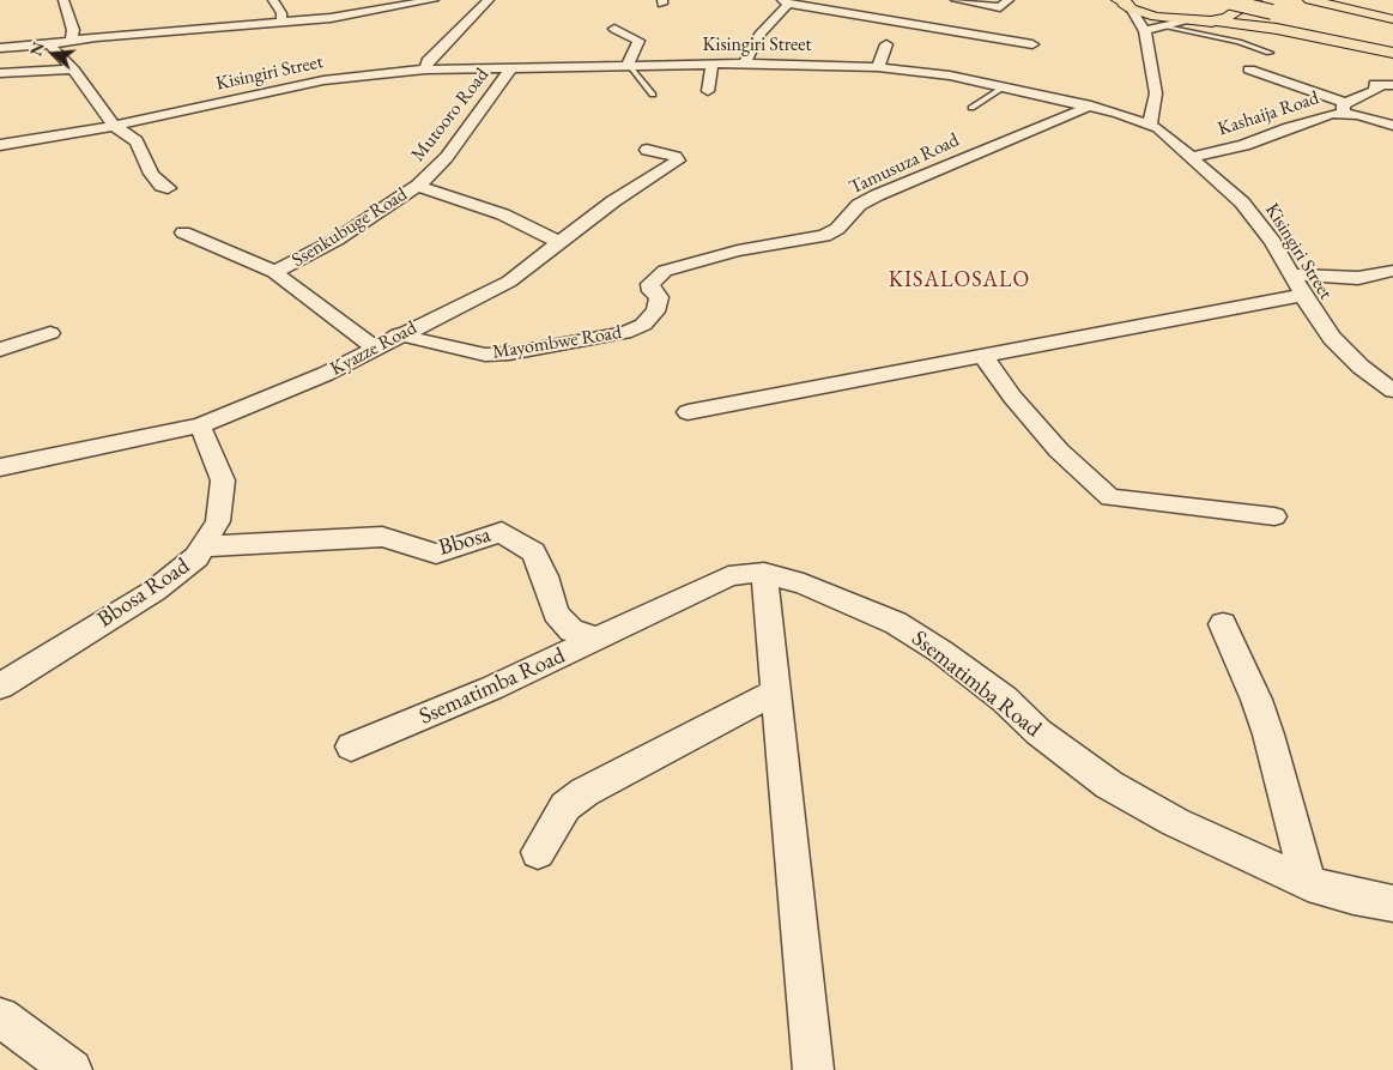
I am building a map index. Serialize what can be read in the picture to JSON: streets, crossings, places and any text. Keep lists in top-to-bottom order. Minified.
{"streets":{"street":["Kisingiri Street","Kashaija Road","Mutooro Road","Tamusuza Road","Ssenkubuge Road","Mayombwe Road","Kyazze Road","Bbosa","Bbosa Road","Ssematimba Road"]},"crossings":[["Kisingiri Street","Kashaija Road"],["Kisingiri Street","Mutooro Road"],["Kisingiri Street","Tamusuza Road"],["Mutooro Road","Ssenkubuge Road"],["Tamusuza Road","Mayombwe Road"],["Ssenkubuge Road","Kyazze Road"],["Mayombwe Road","Kyazze Road"],["Kyazze Road","Bbosa Road"],["Bbosa","Bbosa Road"],["Bbosa","Ssematimba Road"]],"districts":["KISALOSALO"],"north":"left"}
